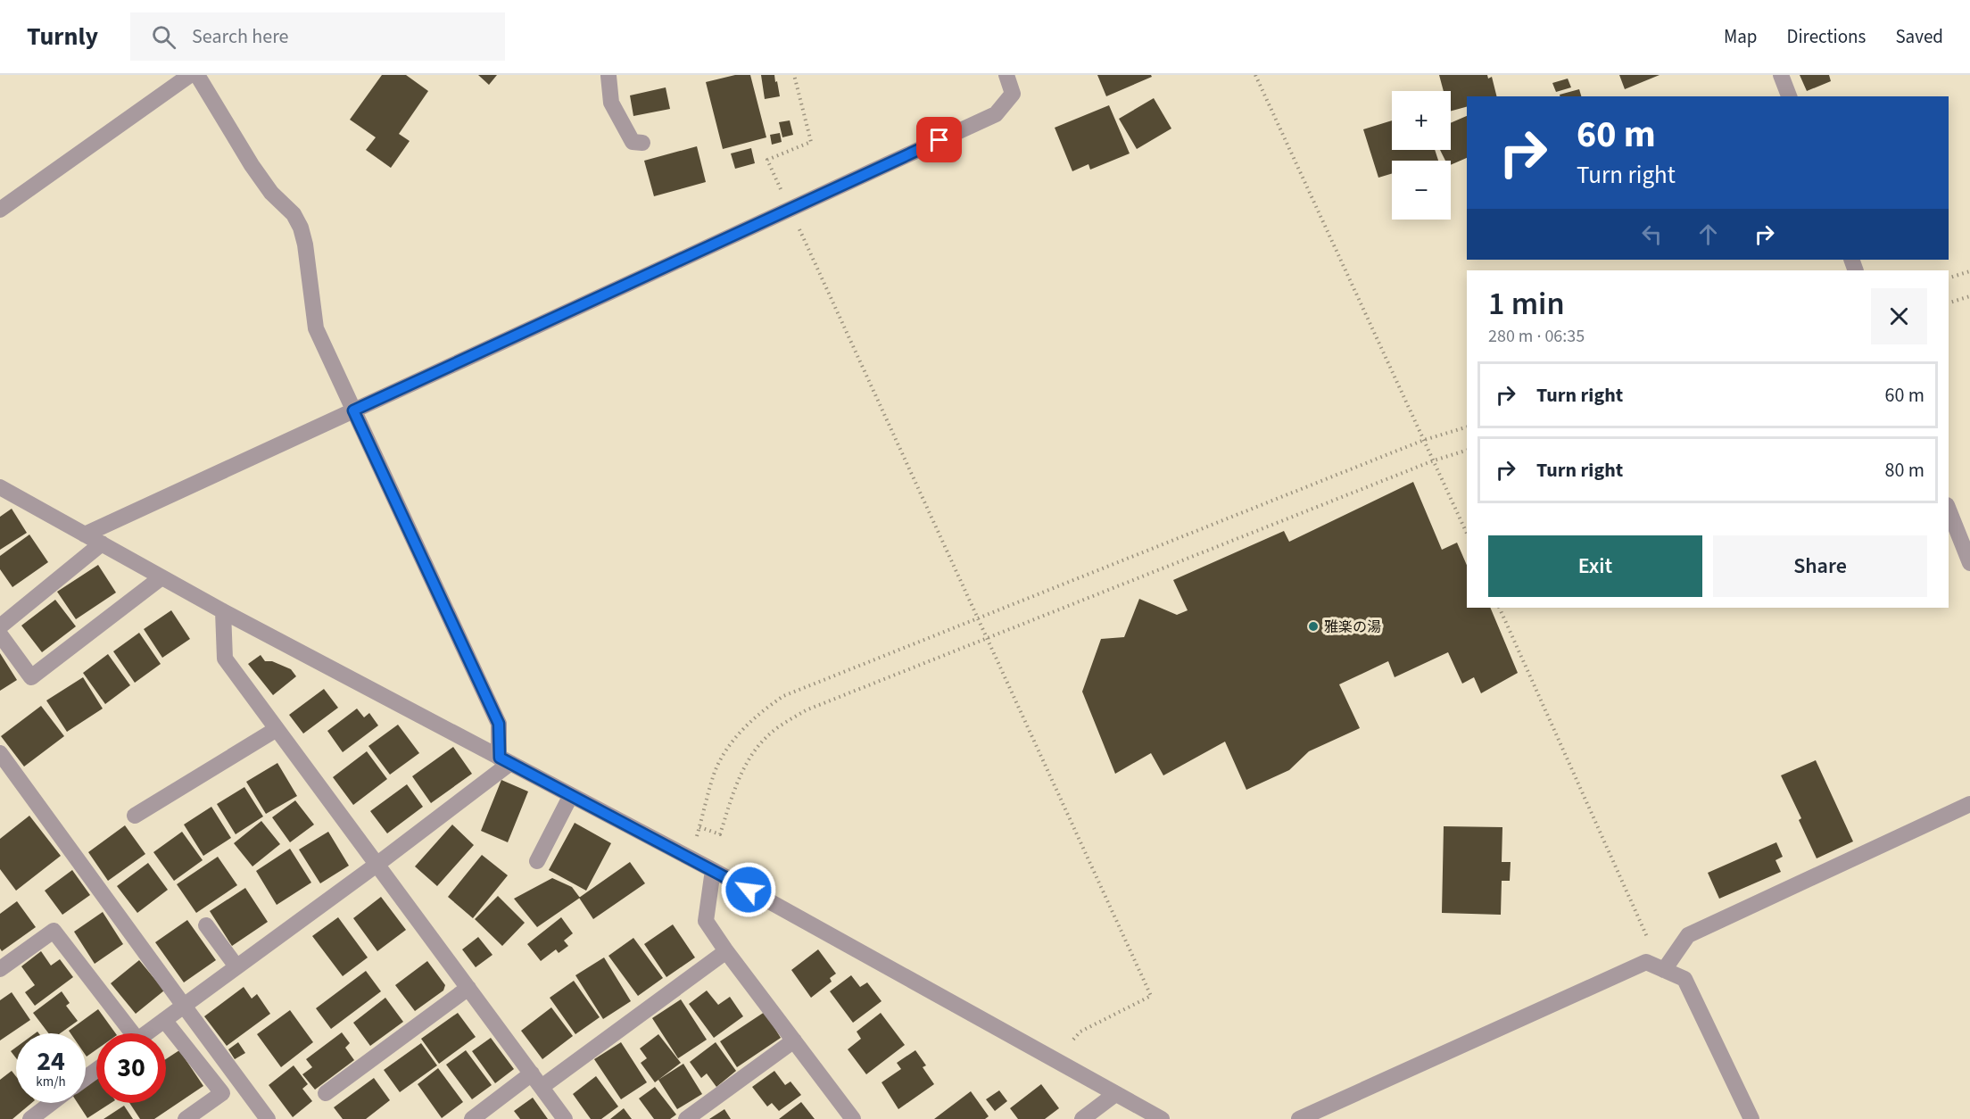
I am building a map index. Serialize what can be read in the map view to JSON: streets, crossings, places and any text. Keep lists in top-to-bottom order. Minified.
{"places":["雅楽の湯"],"page":{"header":"Turnly","search":"Search here","nav":["Map","Directions","Saved"],"map_buttons":["+","−"],"turn":["60 m","Turn right"],"heading":["1 min","280 m · 06:35"],"list":[{"name":"Turn right","value":"60 m"},{"name":"Turn right","value":"80 m"}],"buttons":["Exit","Share"],"speed":"24 km/h","limit":"30"}}
